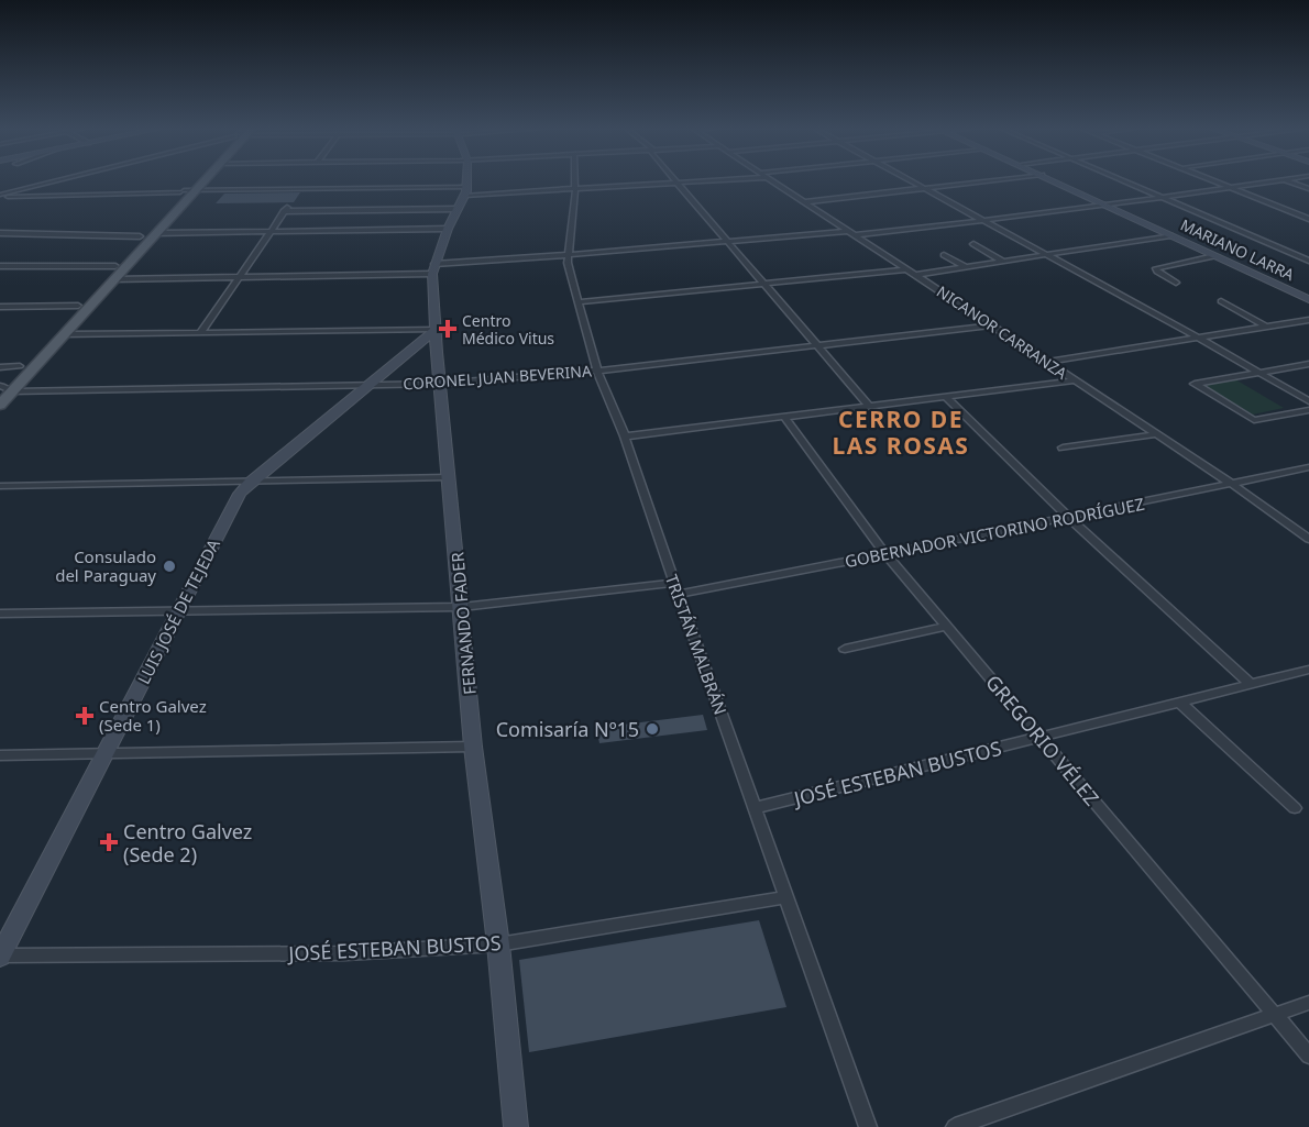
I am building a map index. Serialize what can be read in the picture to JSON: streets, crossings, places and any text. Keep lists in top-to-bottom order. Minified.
{"streets":{"main road":["MARIANO LARRA","LUIS JOSÉ DE TEJEDA","FERNANDO FADER"],"street":["NICANOR CARRANZA","CORONEL JUAN BEVERINA","GOBERNADOR VICTORINO RODRÍGUEZ","TRISTÁN MALBRÁN","GREGORIO VÉLEZ","JOSÉ ESTEBAN BUSTOS"]},"crossings":[["NICANOR CARRANZA","CORONEL JUAN BEVERINA"],["NICANOR CARRANZA","GOBERNADOR VICTORINO RODRÍGUEZ"],["CORONEL JUAN BEVERINA","LUIS JOSÉ DE TEJEDA"],["CORONEL JUAN BEVERINA","FERNANDO FADER"],["CORONEL JUAN BEVERINA","TRISTÁN MALBRÁN"],["GOBERNADOR VICTORINO RODRÍGUEZ","LUIS JOSÉ DE TEJEDA"],["GOBERNADOR VICTORINO RODRÍGUEZ","FERNANDO FADER"],["GOBERNADOR VICTORINO RODRÍGUEZ","TRISTÁN MALBRÁN"],["GOBERNADOR VICTORINO RODRÍGUEZ","GREGORIO VÉLEZ"],["LUIS JOSÉ DE TEJEDA","FERNANDO FADER"],["LUIS JOSÉ DE TEJEDA","JOSÉ ESTEBAN BUSTOS"],["FERNANDO FADER","JOSÉ ESTEBAN BUSTOS"],["TRISTÁN MALBRÁN","JOSÉ ESTEBAN BUSTOS"],["GREGORIO VÉLEZ","JOSÉ ESTEBAN BUSTOS"]],"districts":["CERRO DE LAS ROSAS"],"places":{"health":["Centro Médico Vitus","Centro Galvez (Sede 1)","Centro Galvez (Sede 2)"],"other":["Consulado del Paraguay","Comisaría Nº15"]}}
